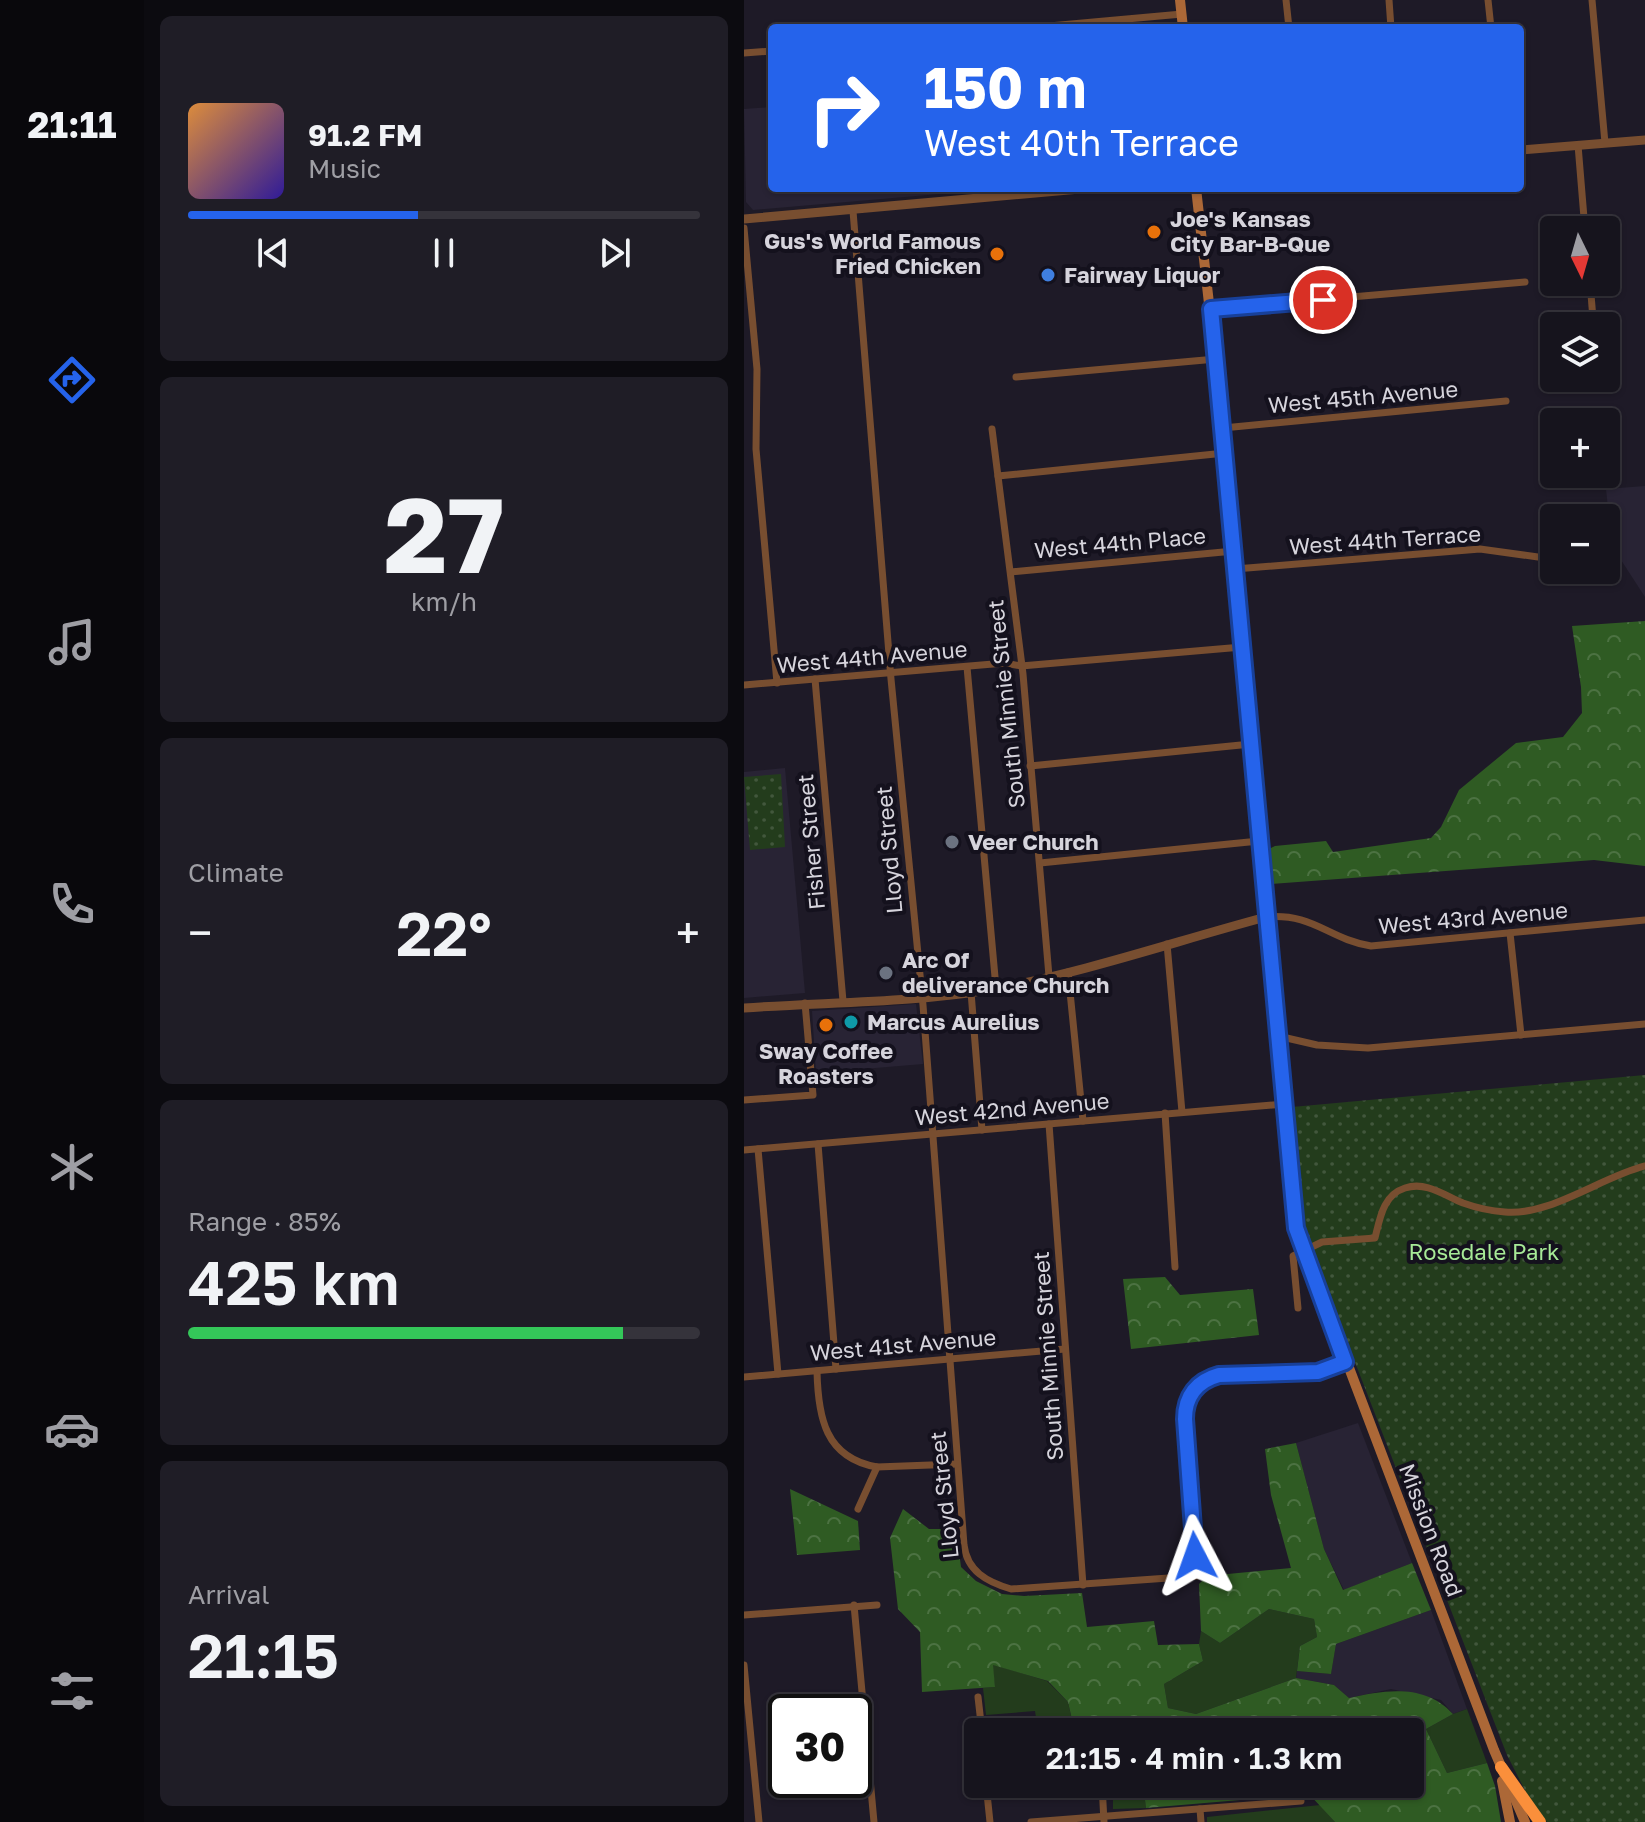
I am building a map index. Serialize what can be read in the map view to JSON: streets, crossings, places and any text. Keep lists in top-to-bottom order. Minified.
{"streets":{"main road":["Mission Road"],"street":["West 45th Avenue","West 44th Terrace","West 44th Place","West 44th Avenue","South Minnie Street","Fisher Street","Lloyd Street","West 43rd Avenue","West 42nd Avenue","West 41st Avenue"]},"crossings":[["West 45th Avenue","Mission Road"],["West 44th Terrace","Mission Road"],["West 44th Place","South Minnie Street"],["West 44th Place","Mission Road"],["West 44th Avenue","South Minnie Street"],["West 44th Avenue","Fisher Street"],["West 44th Avenue","Lloyd Street"],["West 44th Avenue","Mission Road"],["South Minnie Street","Lloyd Street"],["South Minnie Street","West 43rd Avenue"],["South Minnie Street","West 42nd Avenue"],["South Minnie Street","West 41st Avenue"],["Fisher Street","West 43rd Avenue"],["Lloyd Street","West 43rd Avenue"],["Lloyd Street","West 42nd Avenue"],["Lloyd Street","West 41st Avenue"],["West 43rd Avenue","Mission Road"],["West 42nd Avenue","Mission Road"]],"parks":["Rosedale Park"],"places":["Joe's Kansas City Bar-B-Que","Gus's World Famous Fried Chicken","Fairway Liquor","Veer Church","Arc Of deliverance Church","Marcus Aurelius","Sway Coffee Roasters"],"north":"bottom","page":{"tabs":"21:11","turn":["150 m","West 40th Terrace"],"song":["91.2 FM","Music"],"map_buttons":["+","−"],"tile":[["27","km/h"],"Climate",["Range · 85%","425 km"],["Arrival","21:15"]],"heat":["−","22°","+"],"limit":"30","trip":"21:15 · 4 min · 1.3 km"}}
